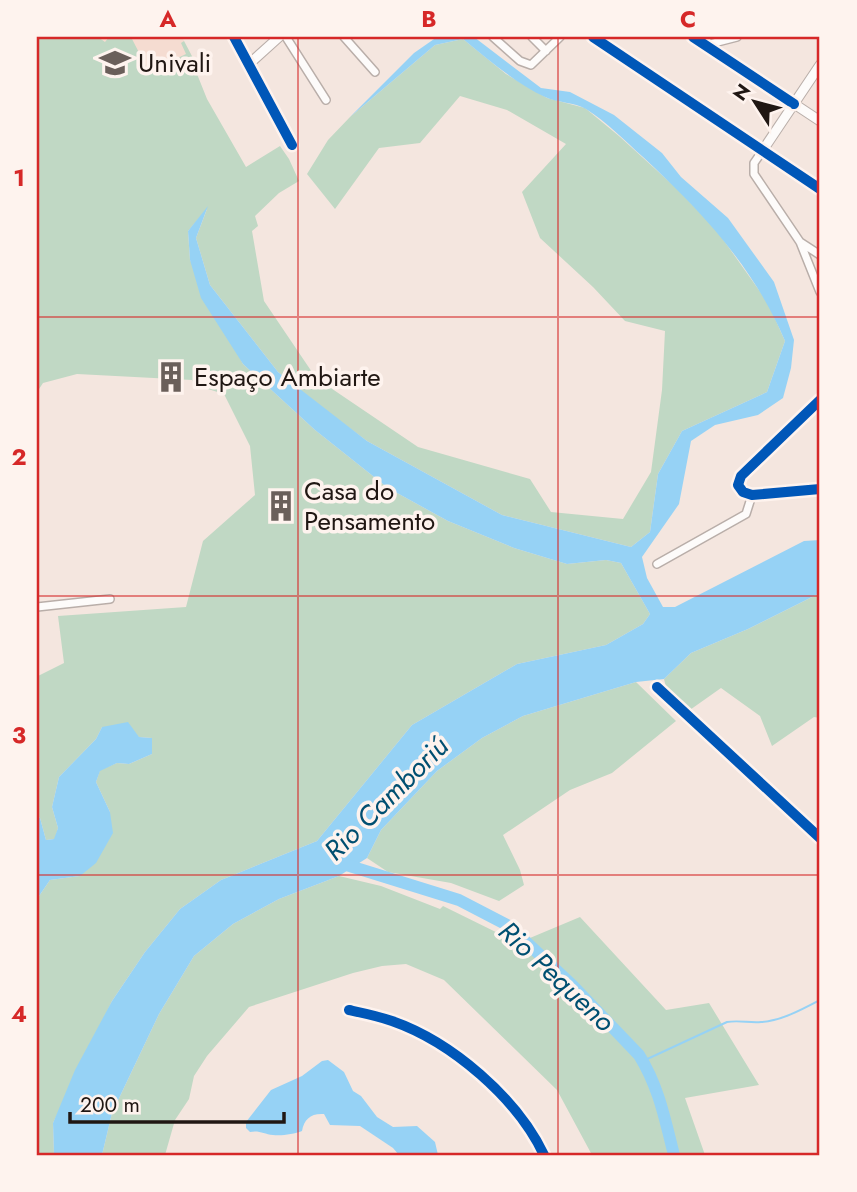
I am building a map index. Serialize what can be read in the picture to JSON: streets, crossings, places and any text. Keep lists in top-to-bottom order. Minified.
{"water":["Rio Camboriú","Rio Pequeno"],"places":{"school or university":["Univali"],"building":["Espaço Ambiarte","Casa do Pensamento"]},"scale_bar":"200 m","north":"top left","grid":{"columns":["A","B","C"],"rows":["1","2","3","4"]}}
